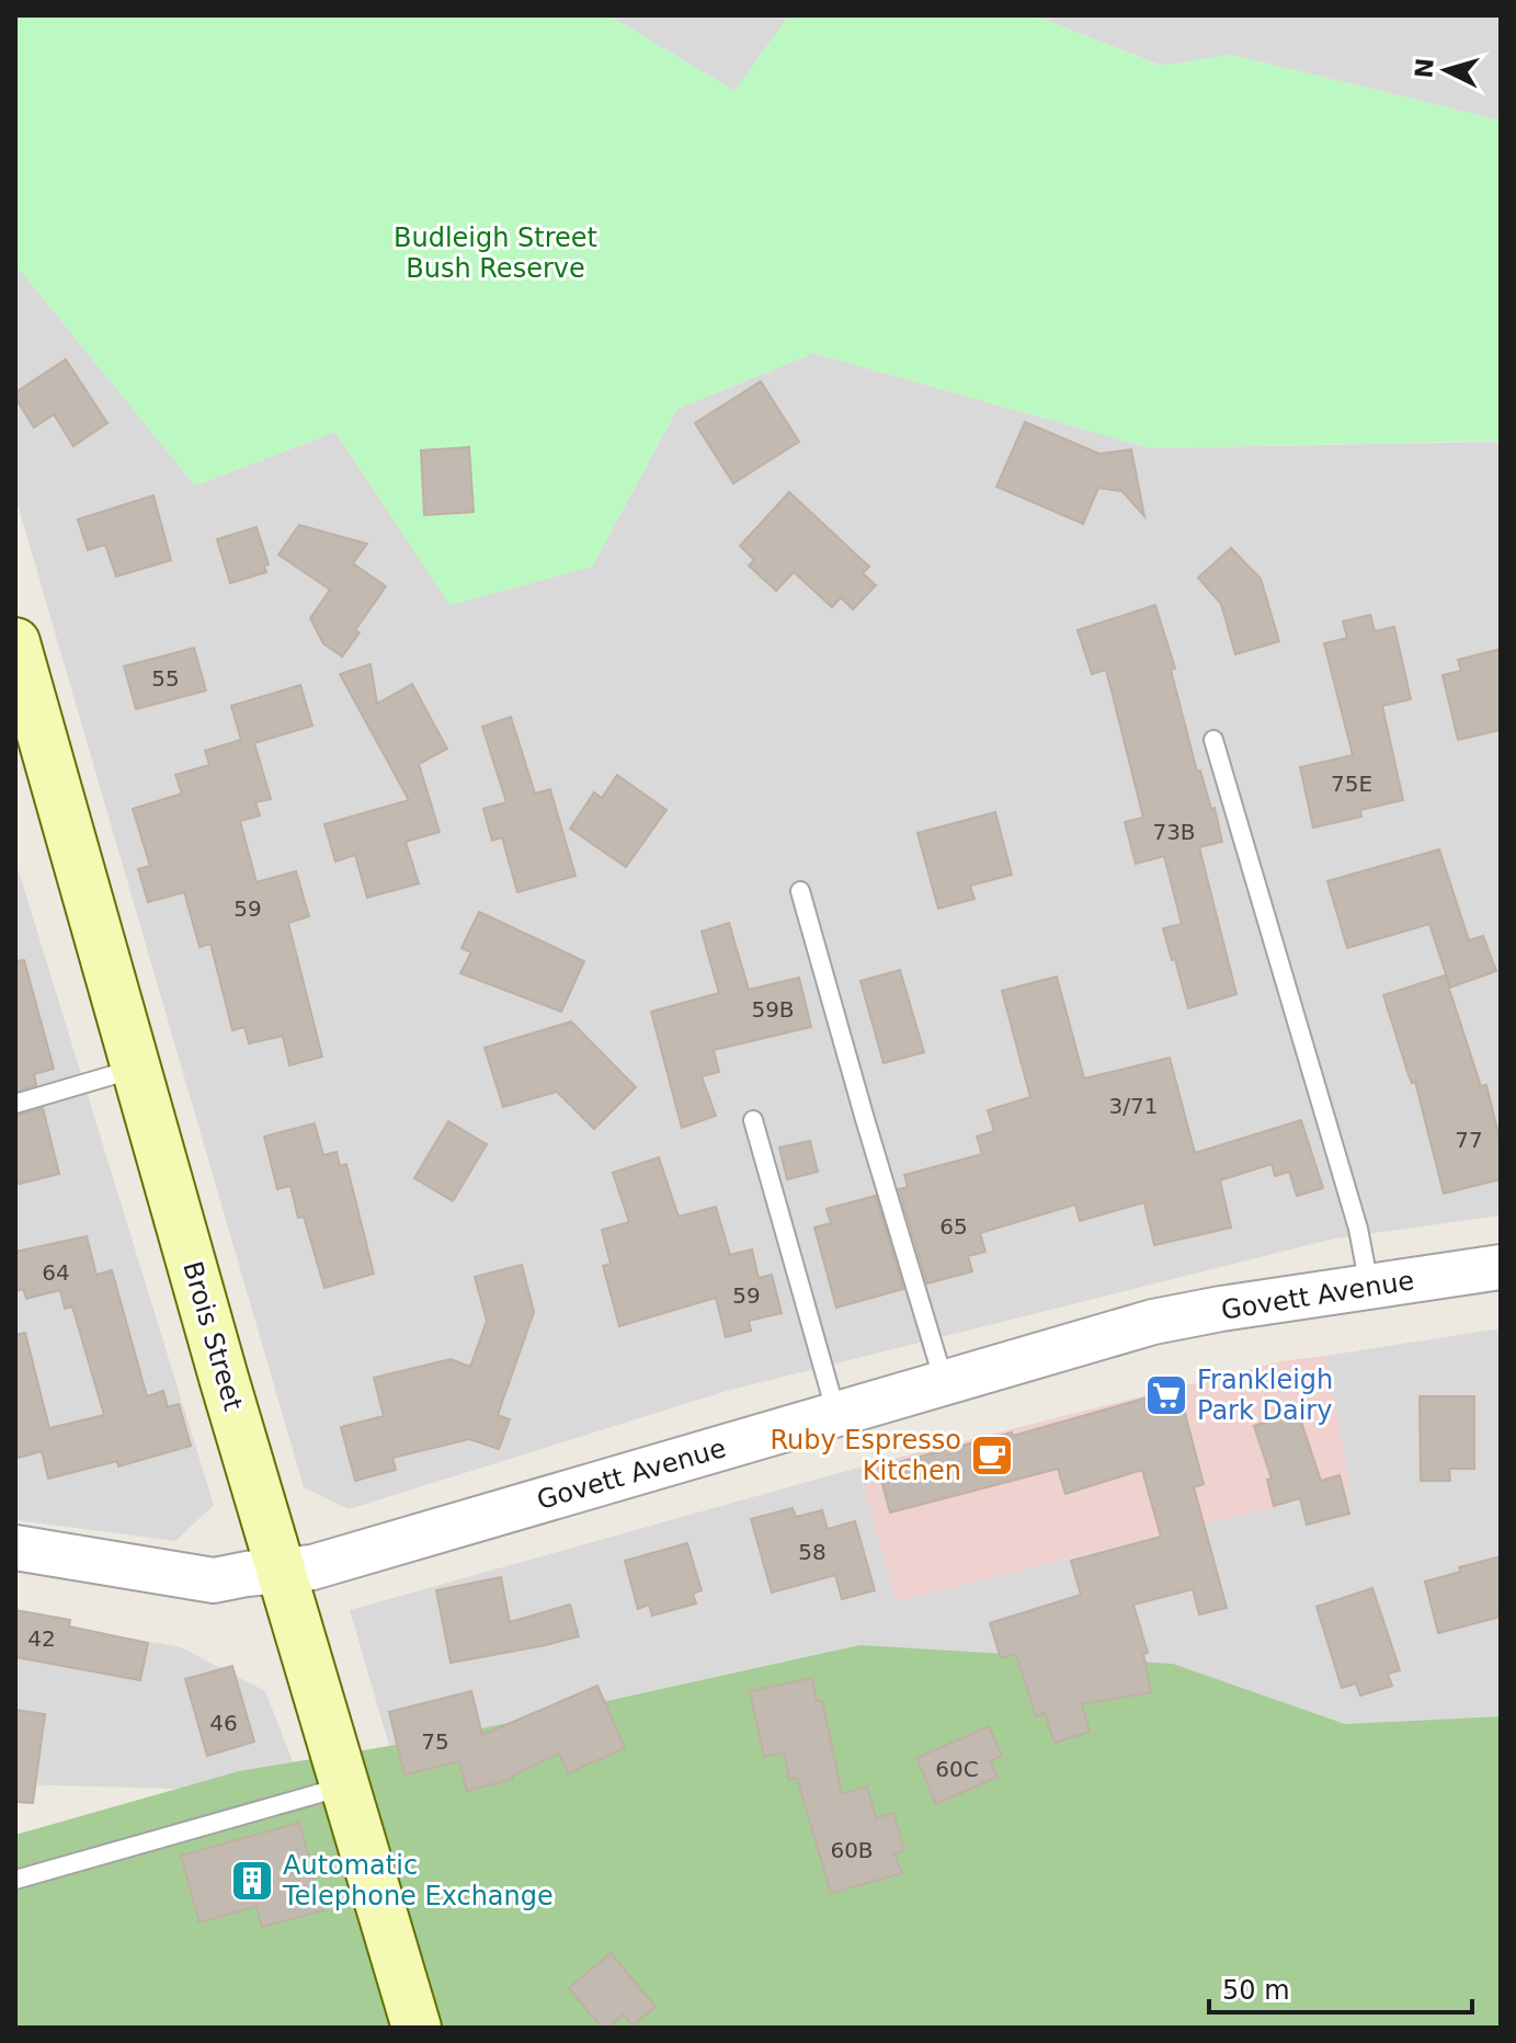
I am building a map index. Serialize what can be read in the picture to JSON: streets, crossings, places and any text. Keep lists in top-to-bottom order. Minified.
{"streets":{"main road":["Brois Street"],"street":["Govett Avenue"]},"crossings":[["Govett Avenue","Brois Street"]],"parks":["Budleigh Street Bush Reserve"],"places":{"supermarket":["Frankleigh Park Dairy"],"cafe":["Ruby Espresso Kitchen"],"building":["Automatic Telephone Exchange"]},"house_numbers":["55","75E","73B","59","59B","3/71","77","65","64","59","58","42","46","75","60C","60B"],"scale_bar":"50 m","north":"left"}
